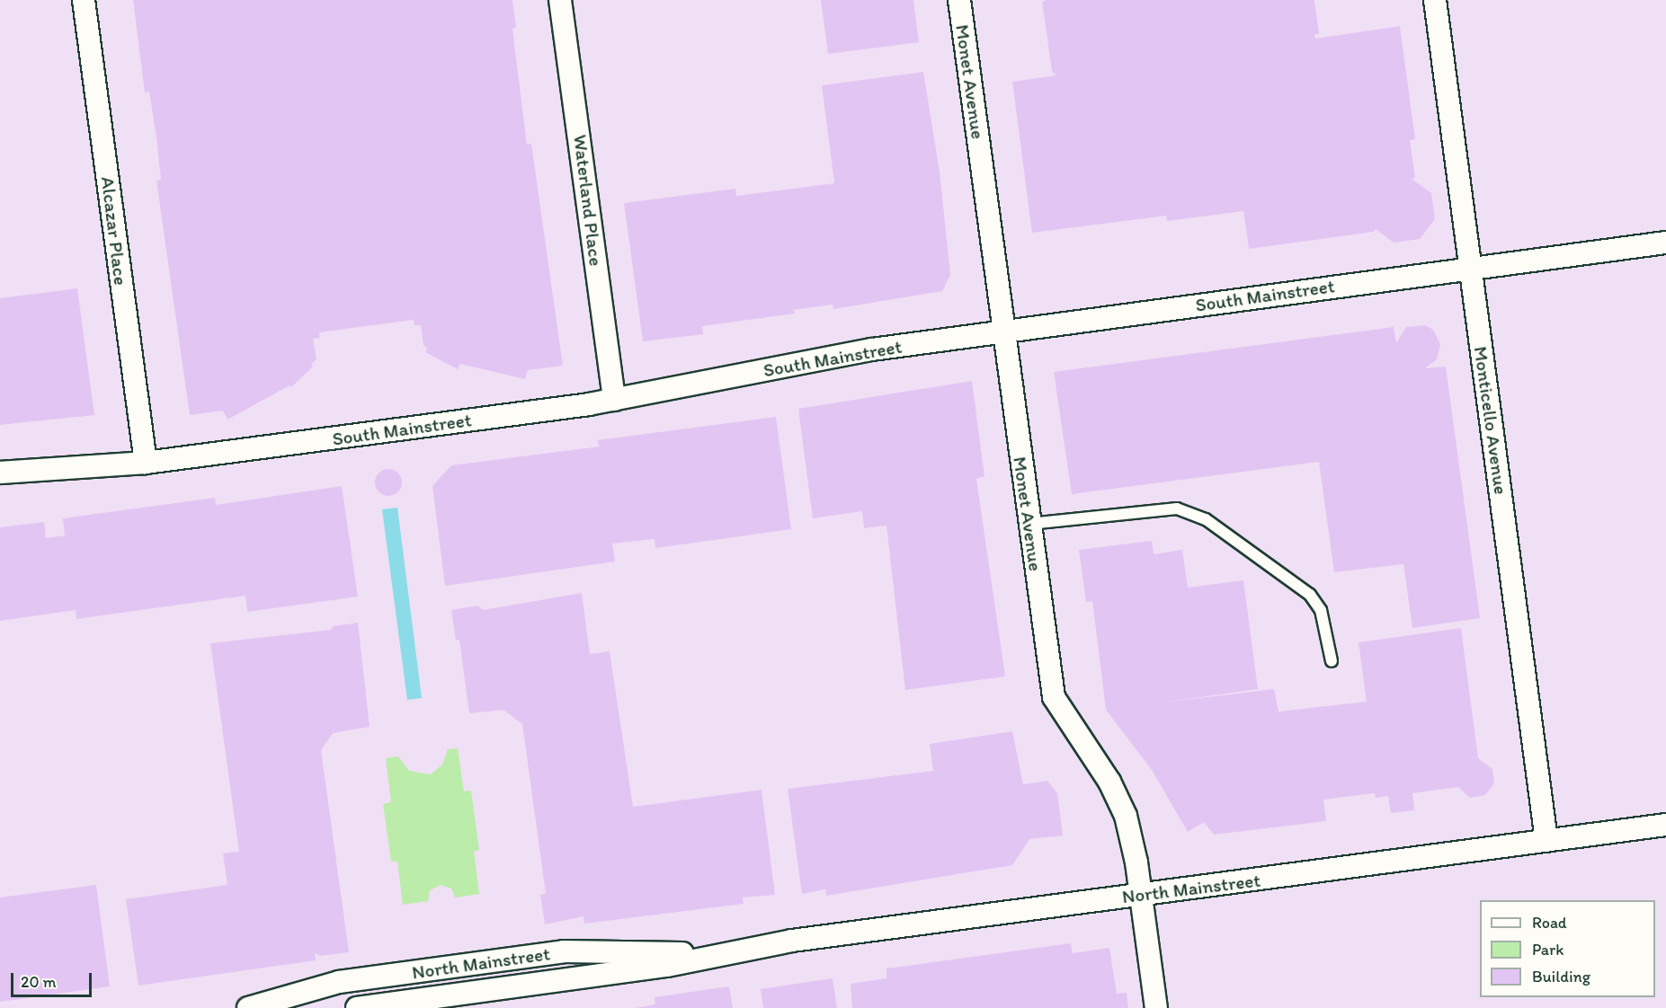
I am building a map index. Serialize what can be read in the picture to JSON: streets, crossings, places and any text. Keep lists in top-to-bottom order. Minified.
{"streets":{"street":["Monet Avenue","Waterland Place","Alcazar Place","South Mainstreet","Monticello Avenue","North Mainstreet"]},"crossings":[["Monet Avenue","South Mainstreet"],["Monet Avenue","North Mainstreet"],["Waterland Place","South Mainstreet"],["Alcazar Place","South Mainstreet"],["South Mainstreet","Monticello Avenue"],["Monticello Avenue","North Mainstreet"]],"legend":["Road","Park","Building"],"scale_bar":"20 m"}
